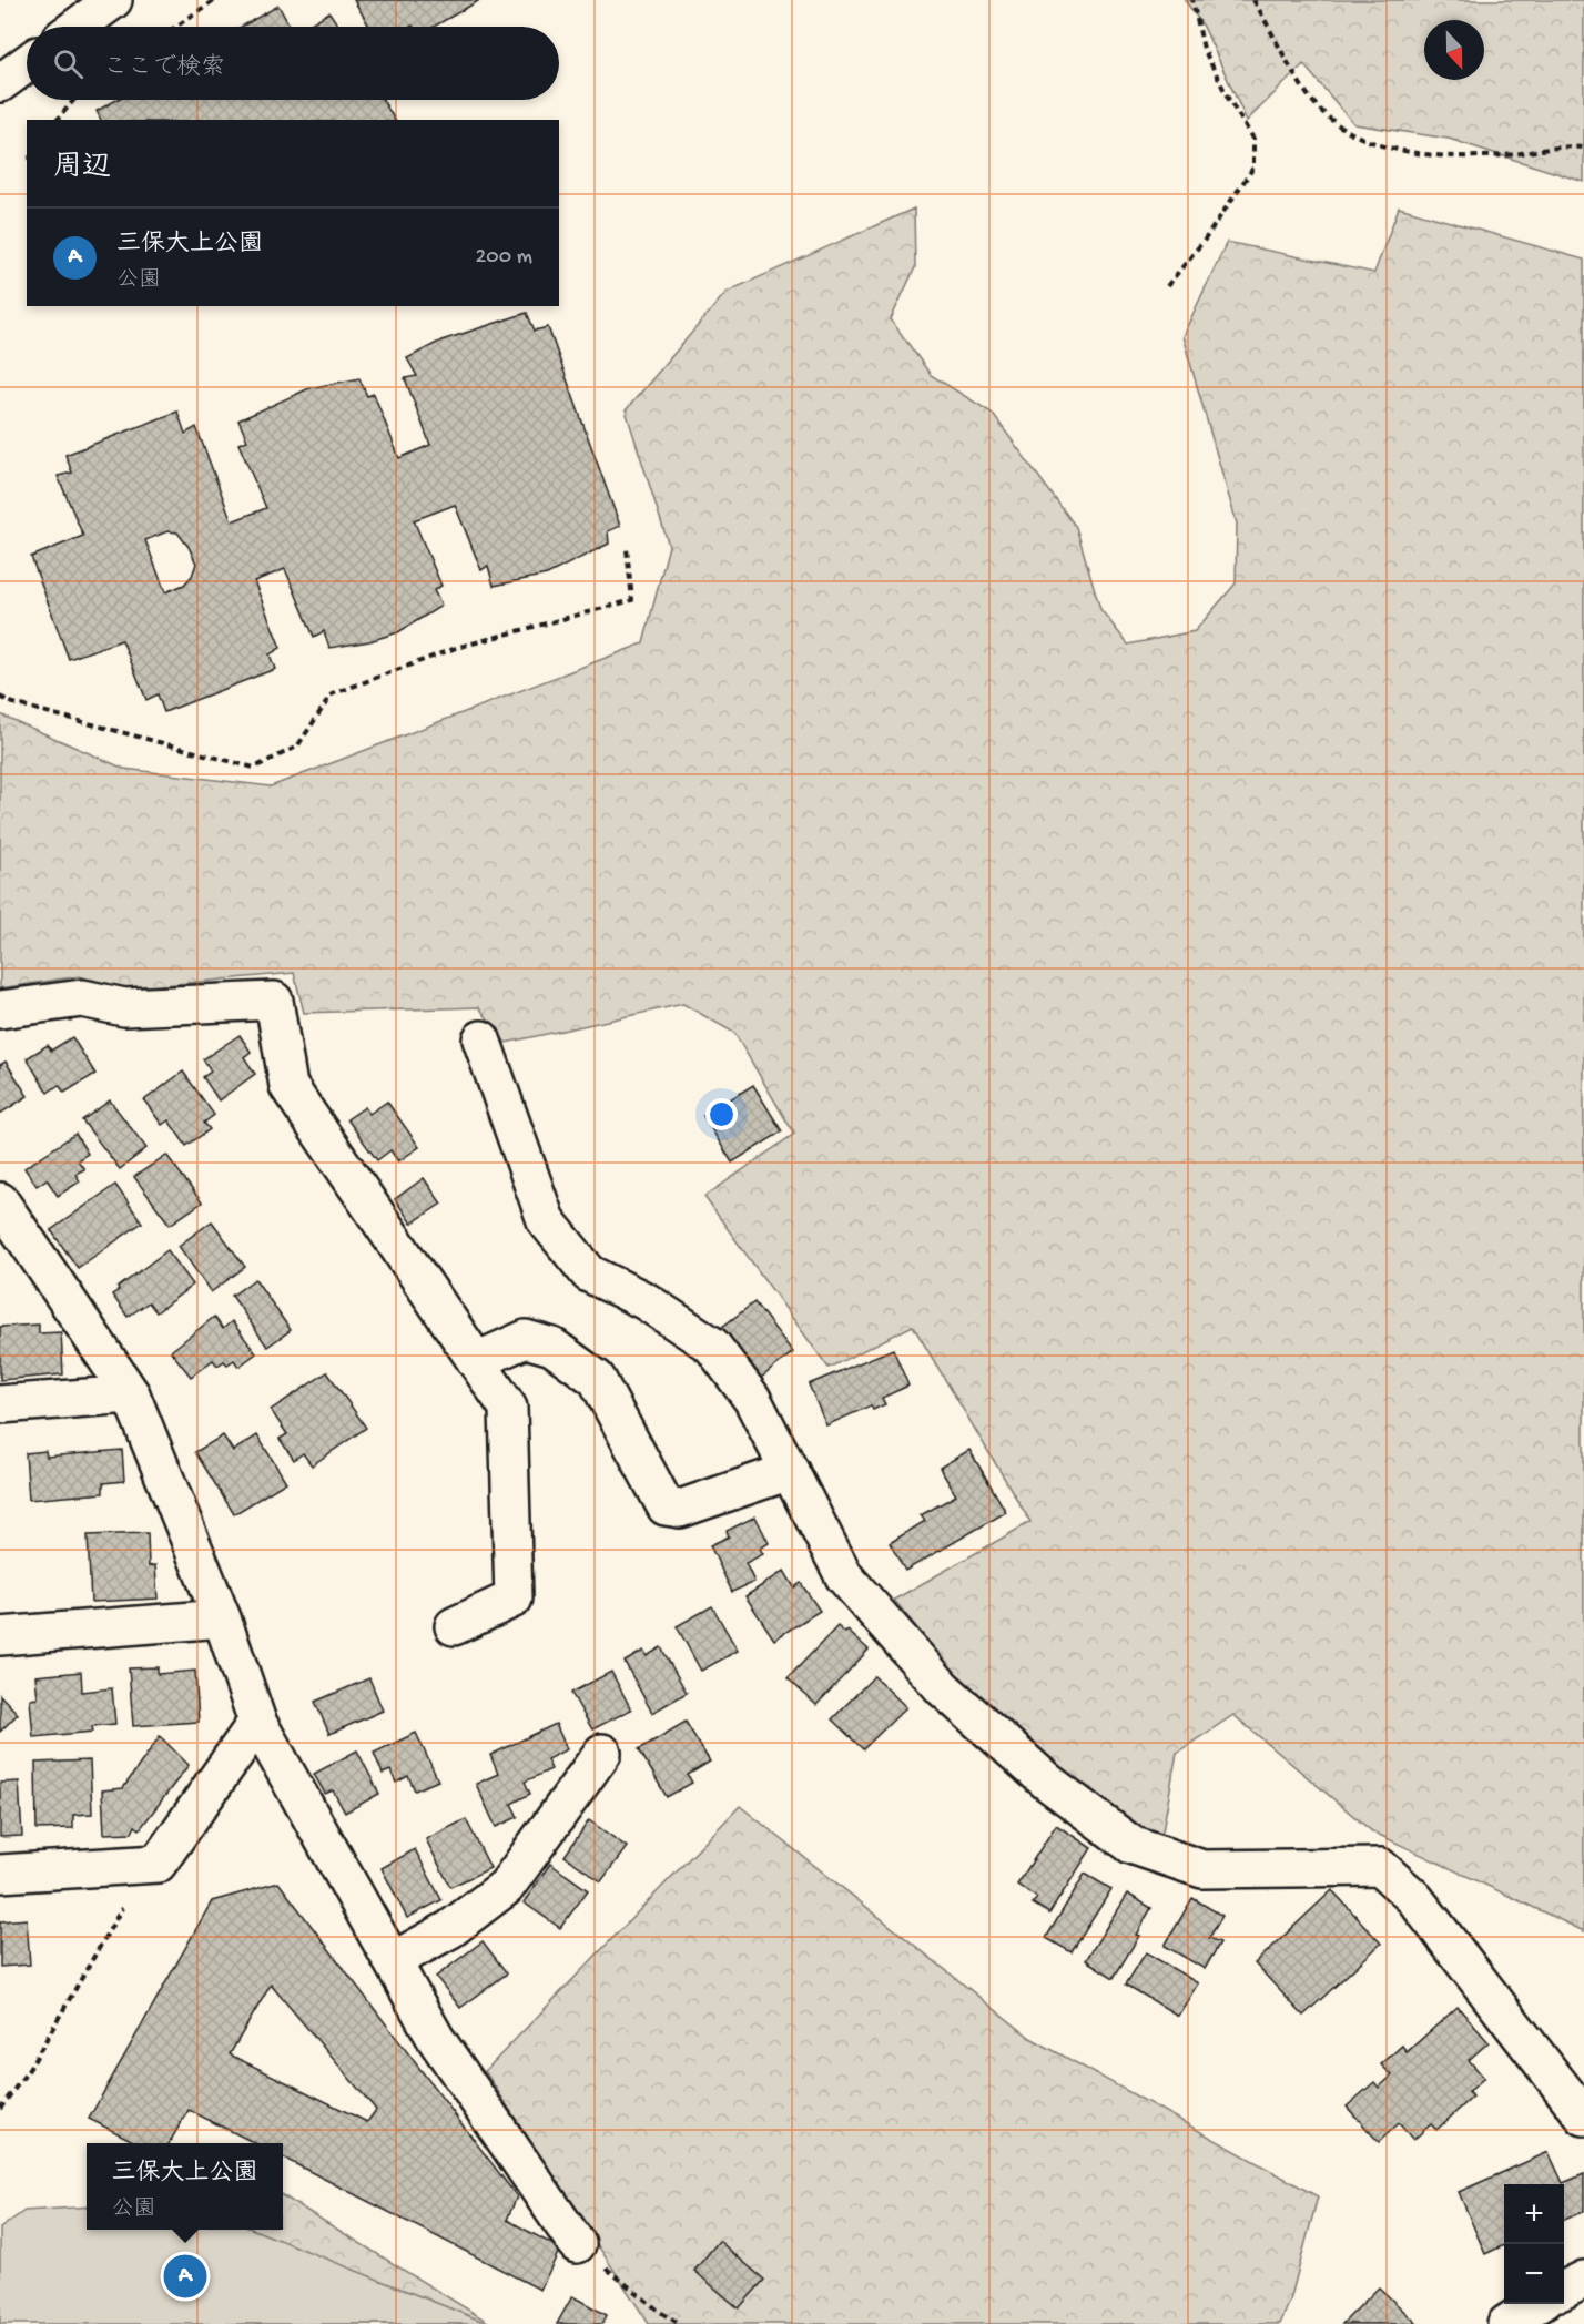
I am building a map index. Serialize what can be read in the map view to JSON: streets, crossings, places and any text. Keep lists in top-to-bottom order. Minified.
{"north":"bottom","page":{"search":"ここで検索","heading":"周辺","list":[{"mark":"A","name":"三保大上公園","note":"公園","value":"200 m"}],"popup":["三保大上公園","公園"],"map_buttons":["+","−"],"pins":"A"}}
